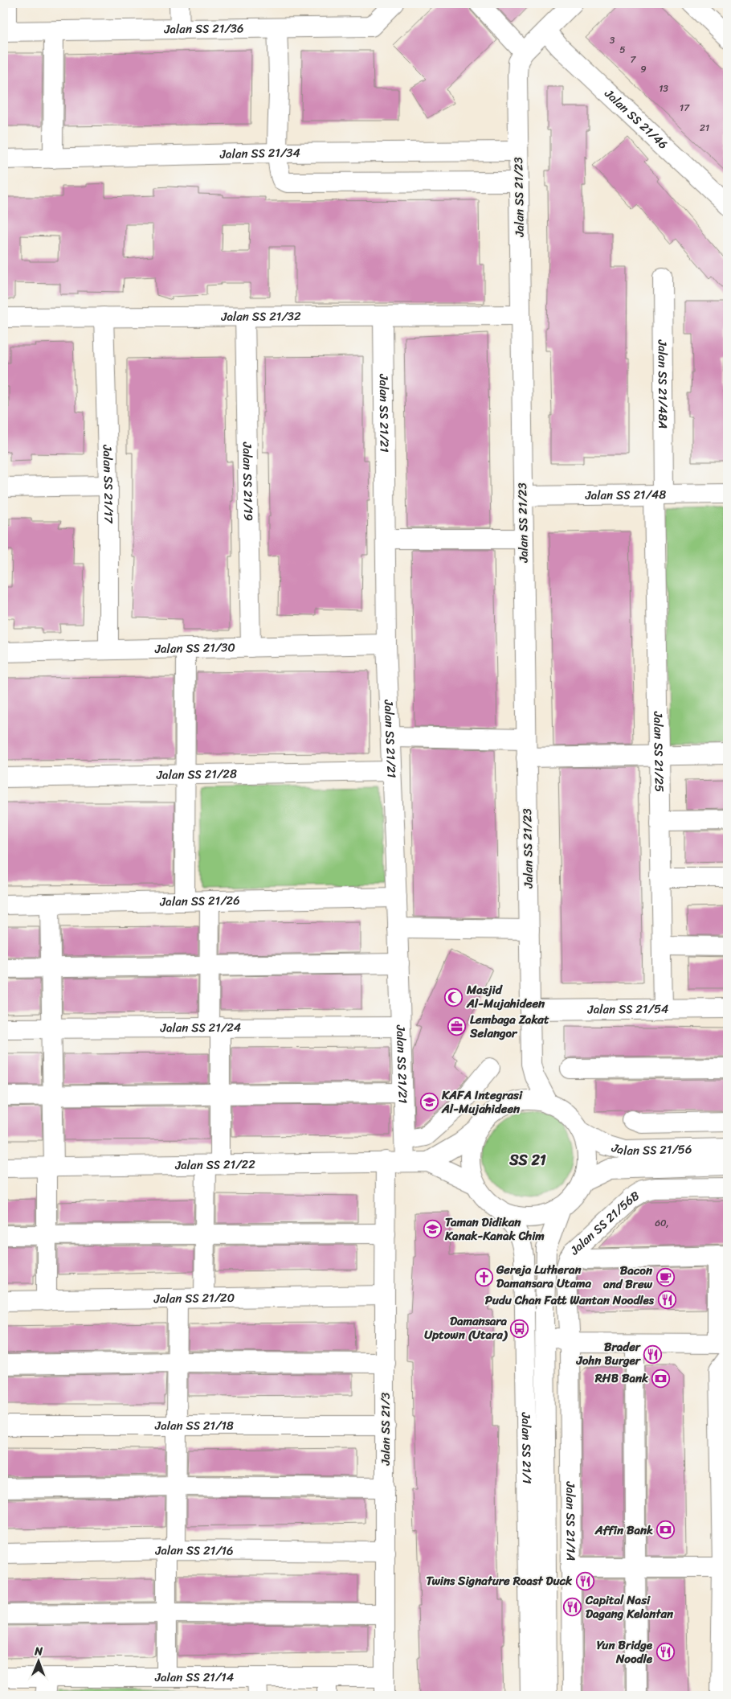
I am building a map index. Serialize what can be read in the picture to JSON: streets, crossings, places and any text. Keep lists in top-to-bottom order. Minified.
{"streets":{"street":["Jalan SS 21/36","Jalan SS 21/46","Jalan SS 21/34","Jalan SS 21/23","Jalan SS 21/32","Jalan SS 21/48A","Jalan SS 21/21","Jalan SS 21/19","Jalan SS 21/17","Jalan SS 21/48","Jalan SS 21/30","Jalan SS 21/25","Jalan SS 21/28","Jalan SS 21/26","Jalan SS 21/54","Jalan SS 21/24","Jalan SS 21/56","Jalan SS 21/22","Jalan SS 21/56B","Jalan SS 21/20","Jalan SS 21/18","Jalan SS 21/3","Jalan SS 21/1","Jalan SS 21/1A","Jalan SS 21/16","Jalan SS 21/14"]},"crossings":[["Jalan SS 21/46","Jalan SS 21/23"],["Jalan SS 21/34","Jalan SS 21/23"],["Jalan SS 21/23","Jalan SS 21/32"],["Jalan SS 21/23","Jalan SS 21/48"],["Jalan SS 21/23","Jalan SS 21/54"],["Jalan SS 21/23","Jalan SS 21/56"],["Jalan SS 21/23","Jalan SS 21/22"],["Jalan SS 21/23","Jalan SS 21/1"],["Jalan SS 21/32","Jalan SS 21/21"],["Jalan SS 21/32","Jalan SS 21/19"],["Jalan SS 21/32","Jalan SS 21/17"],["Jalan SS 21/48A","Jalan SS 21/48"],["Jalan SS 21/48A","Jalan SS 21/25"],["Jalan SS 21/21","Jalan SS 21/30"],["Jalan SS 21/21","Jalan SS 21/28"],["Jalan SS 21/21","Jalan SS 21/26"],["Jalan SS 21/21","Jalan SS 21/24"],["Jalan SS 21/21","Jalan SS 21/22"],["Jalan SS 21/19","Jalan SS 21/30"],["Jalan SS 21/17","Jalan SS 21/30"],["Jalan SS 21/48","Jalan SS 21/25"],["Jalan SS 21/25","Jalan SS 21/54"],["Jalan SS 21/56","Jalan SS 21/22"],["Jalan SS 21/56","Jalan SS 21/1"],["Jalan SS 21/22","Jalan SS 21/3"],["Jalan SS 21/22","Jalan SS 21/1"],["Jalan SS 21/56B","Jalan SS 21/1A"],["Jalan SS 21/20","Jalan SS 21/3"],["Jalan SS 21/18","Jalan SS 21/3"],["Jalan SS 21/3","Jalan SS 21/16"],["Jalan SS 21/3","Jalan SS 21/14"]],"districts":["SS 21"],"places":{"mosque":["Masjid Al-Mujahideen"],"office":["Lembaga Zakat Selangor"],"school or university":["KAFA Integrasi Al-Mujahideen","Taman Didikan Kanak-Kanak Chim"],"church":["Gereja Lutheran Damansara Utama"],"cafe":["Bacon and Brew"],"restaurant":["Pudu Chan Fatt Wantan Noodles","Brader John Burger","Twins Signature Roast Duck","Capital Nasi Dagang Kelantan","Yun Bridge Noodle"],"bus stop":["Damansara Uptown (Utara)"],"bank":["RHB Bank","Affin Bank"]},"house_numbers":["3","5","7","9","13","17","21","60,"],"north":"top"}
